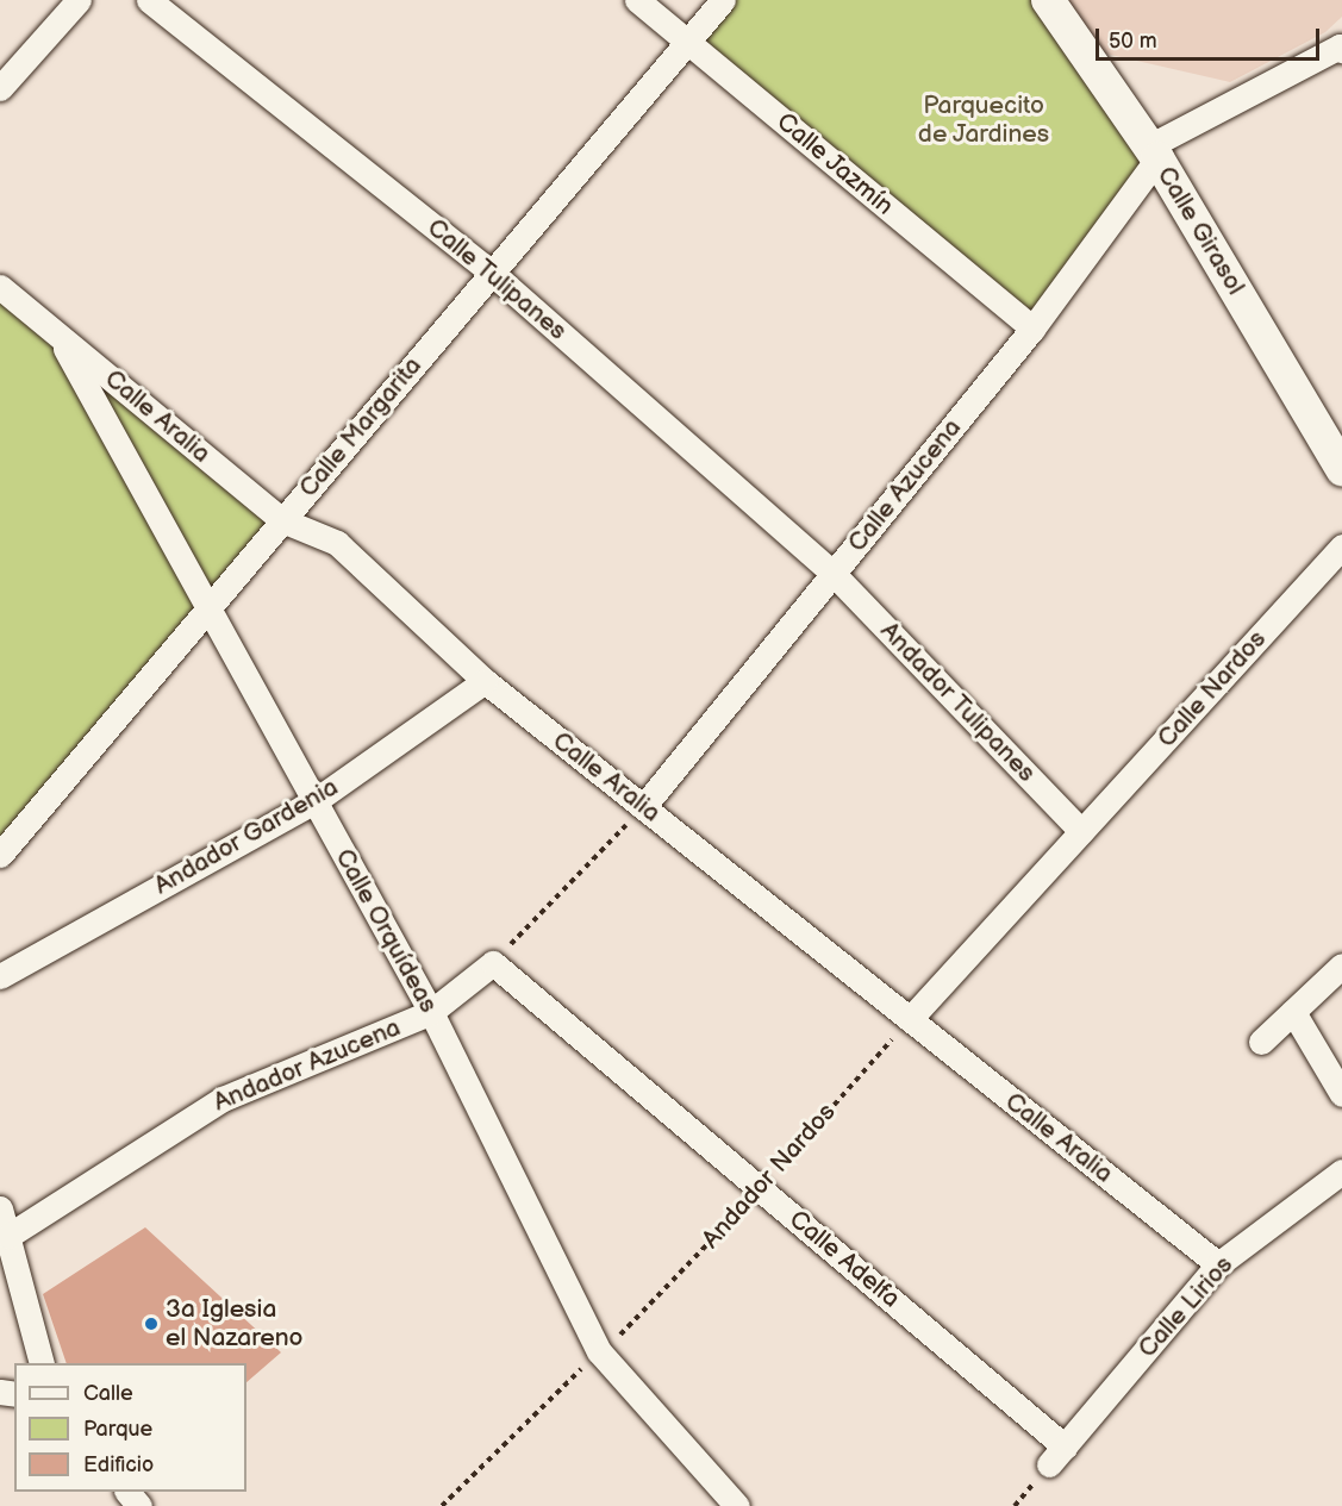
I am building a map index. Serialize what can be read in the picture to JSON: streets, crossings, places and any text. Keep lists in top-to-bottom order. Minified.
{"streets":{"street":["Calle Jazmín","Calle Girasol","Calle Tulipanes","Calle Aralia","Calle Margarita","Calle Azucena","Calle Nardos","Andador Tulipanes","Andador Gardenia","Calle Orquídeas","Andador Azucena","Calle Adelfa","Calle Lirios"],"path":["Andador Nardos"]},"crossings":[["Calle Jazmín","Calle Margarita"],["Calle Jazmín","Calle Azucena"],["Calle Girasol","Calle Azucena"],["Calle Tulipanes","Calle Margarita"],["Calle Tulipanes","Calle Azucena"],["Calle Tulipanes","Andador Tulipanes"],["Calle Aralia","Calle Margarita"],["Calle Aralia","Calle Azucena"],["Calle Aralia","Andador Gardenia"],["Calle Aralia","Calle Orquídeas"],["Calle Aralia","Andador Nardos"],["Calle Aralia","Calle Lirios"],["Calle Margarita","Calle Orquídeas"],["Calle Azucena","Andador Tulipanes"],["Calle Nardos","Andador Tulipanes"],["Andador Gardenia","Calle Orquídeas"],["Calle Orquídeas","Andador Azucena"],["Calle Orquídeas","Andador Nardos"],["Andador Azucena","Calle Adelfa"],["Andador Nardos","Calle Adelfa"],["Calle Adelfa","Calle Lirios"]],"parks":["Parquecito de Jardines"],"places":["3a Iglesia el Nazareno"],"legend":["Calle","Parque","Edificio"],"scale_bar":"50 m"}
